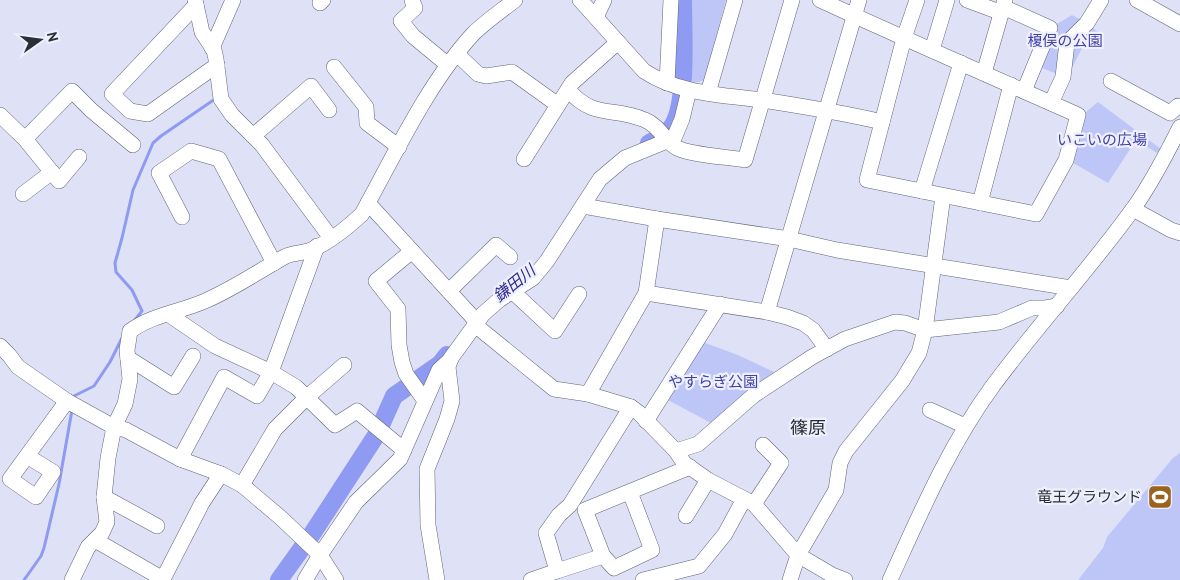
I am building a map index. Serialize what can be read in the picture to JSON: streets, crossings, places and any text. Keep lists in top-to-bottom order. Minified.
{"districts":["篠原"],"water":["鎌田川"],"parks":["榎俣の公園","いこいの広場","やすらぎ公園"],"places":{"sports":["竜王グラウンド"]},"north":"right"}
